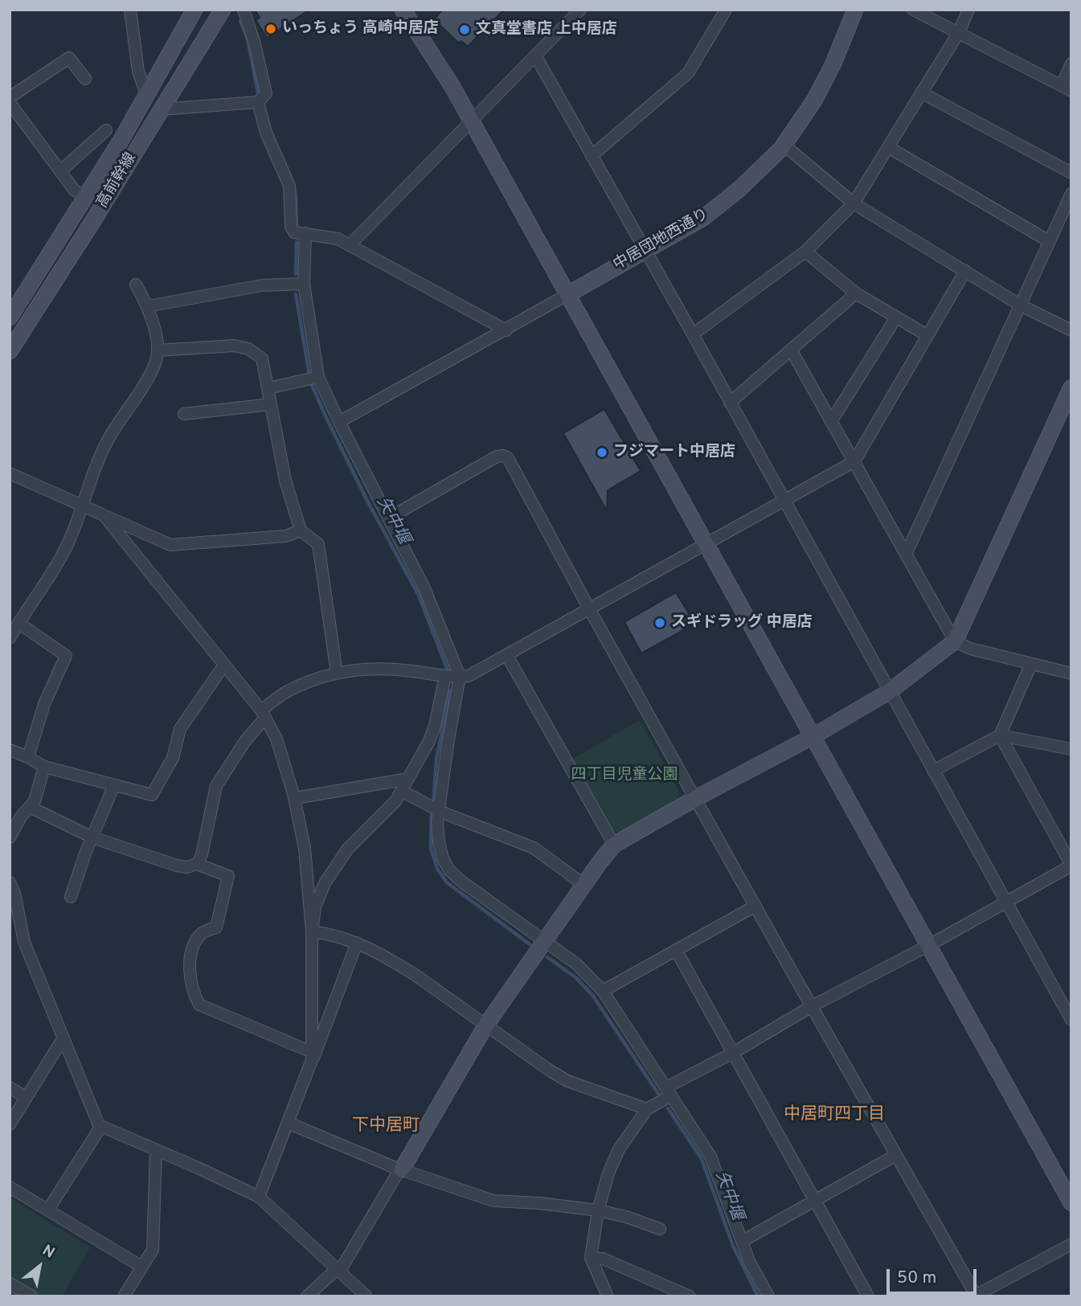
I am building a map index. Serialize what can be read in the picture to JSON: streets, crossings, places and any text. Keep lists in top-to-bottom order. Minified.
{"streets":{"street":["高前幹線","中居団地西通り"]},"districts":["中居町四丁目","下中居町"],"water":["矢中堰"],"parks":["四丁目児童公園"],"places":["いっちょう 高崎中居店","文真堂書店 上中居店","フジマート中居店","スギドラッグ 中居店"],"scale_bar":"50 m","north":"top right"}
